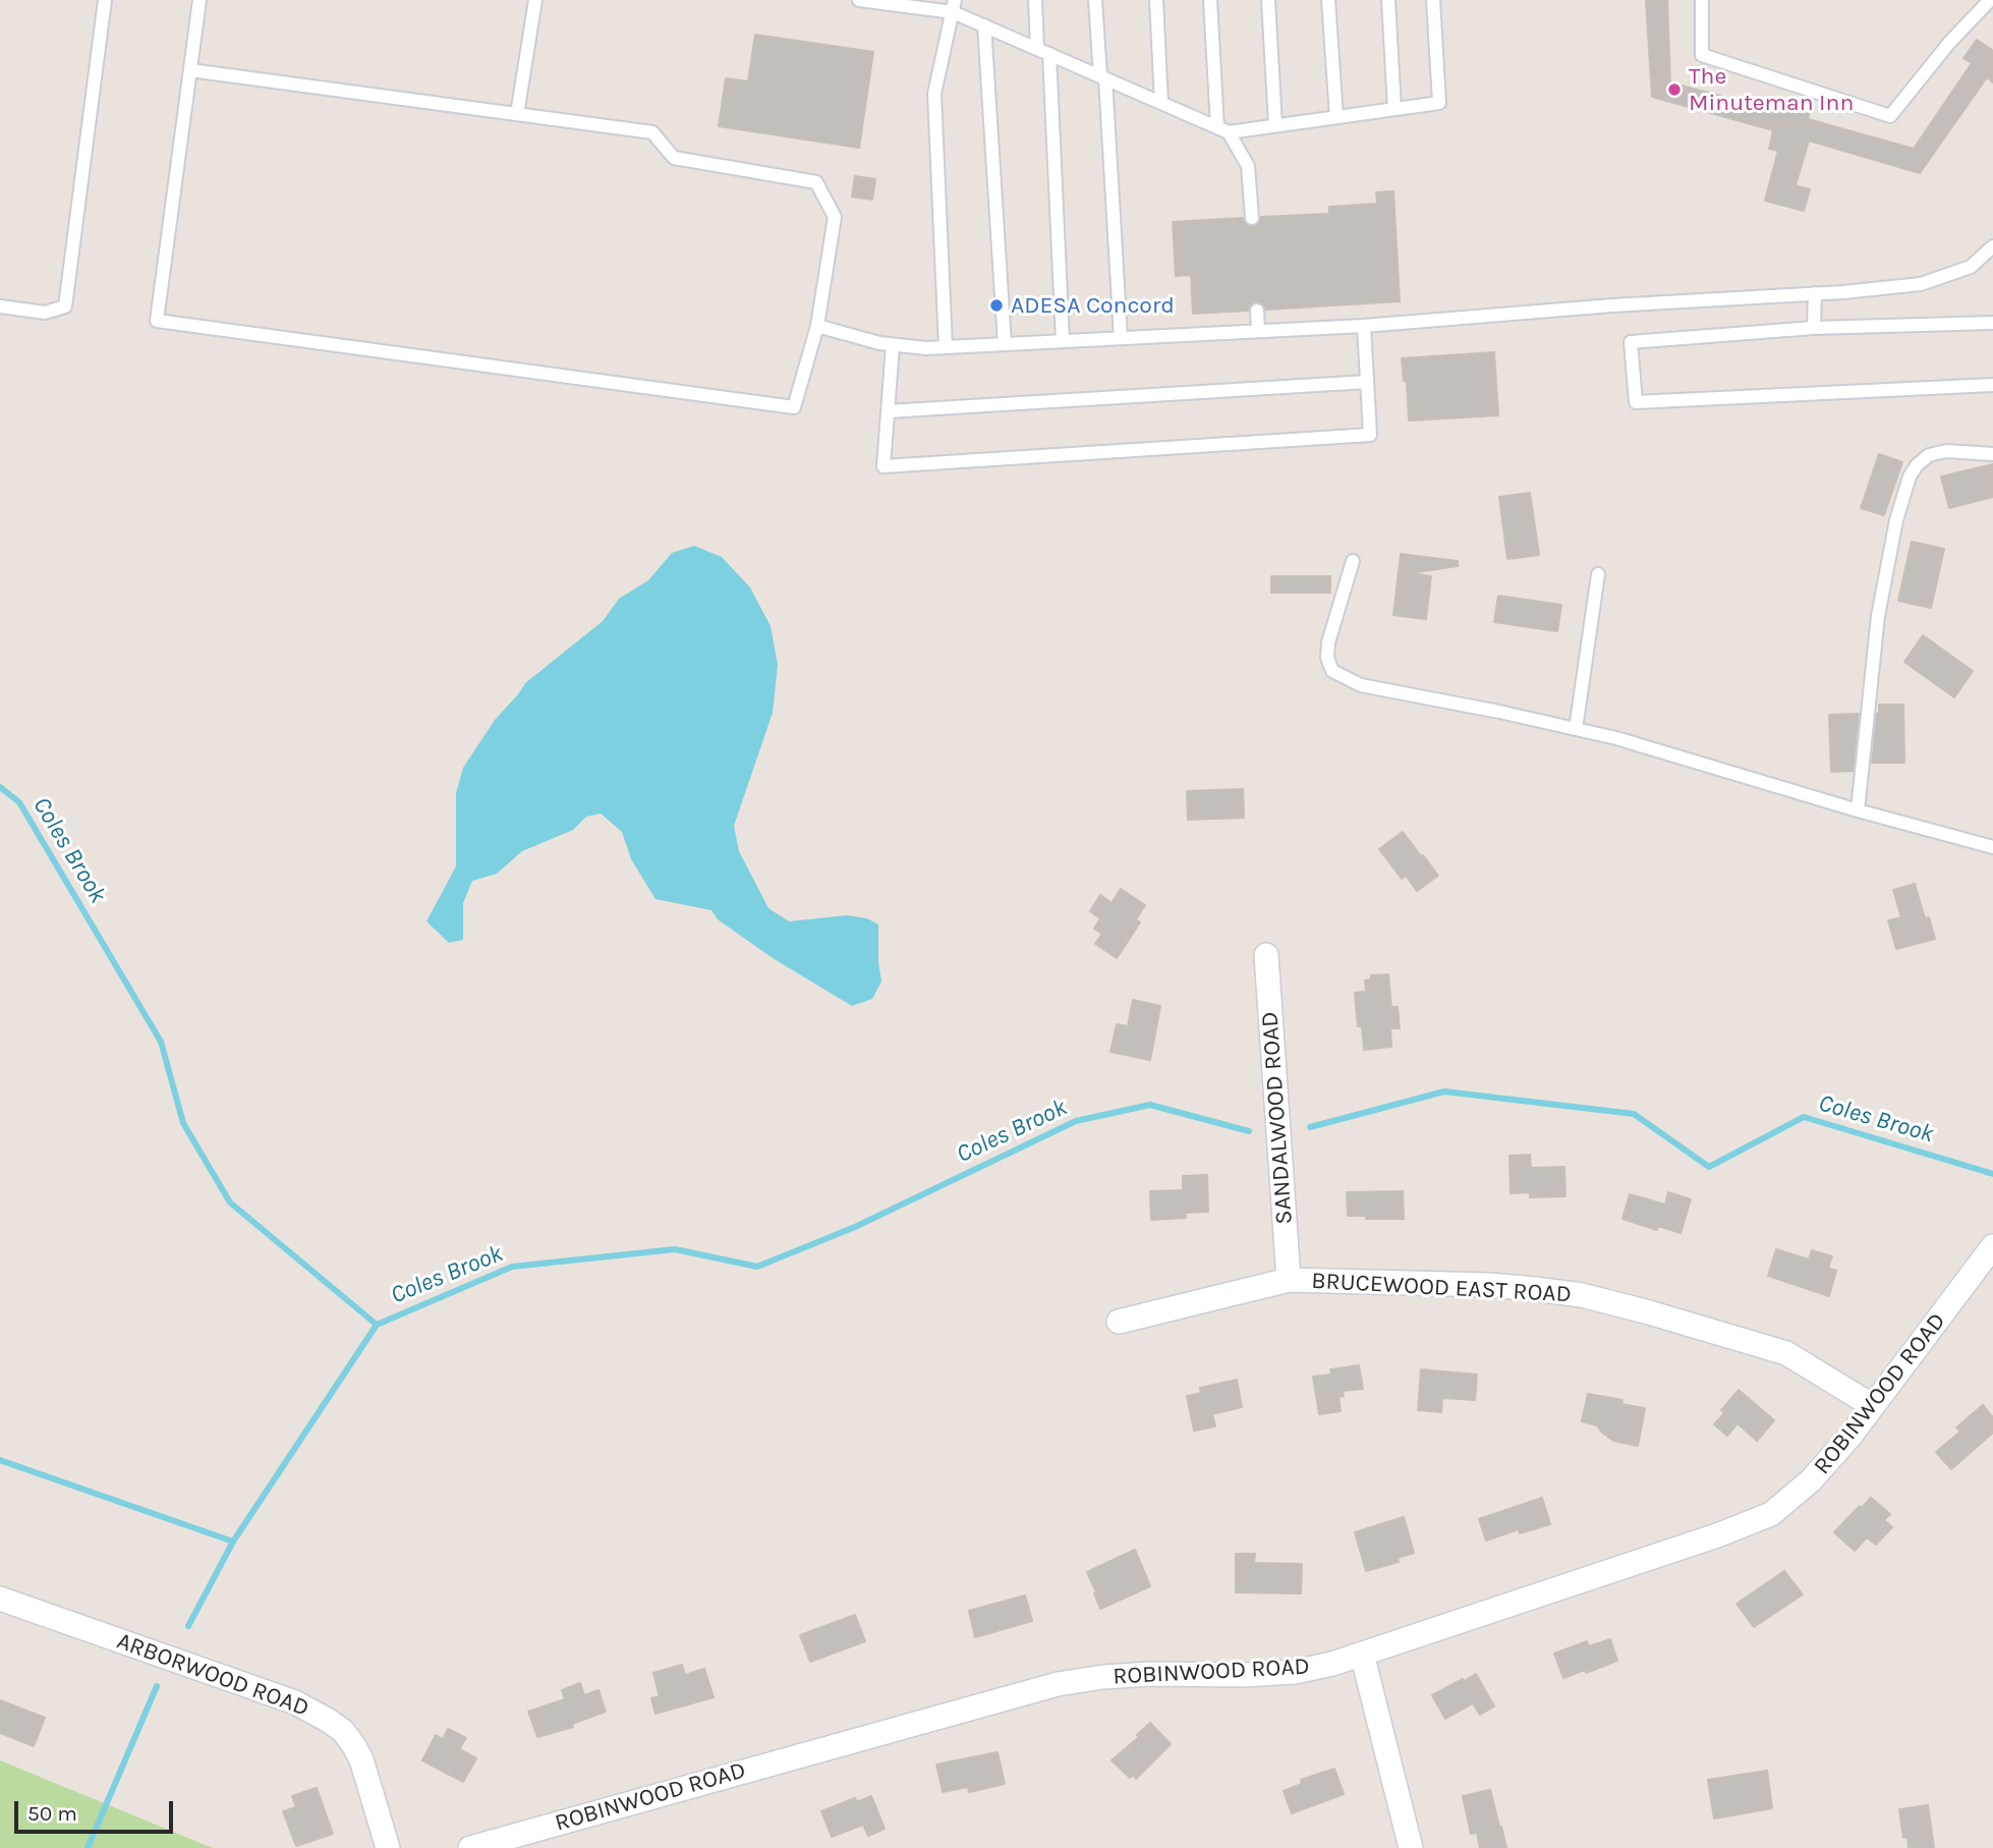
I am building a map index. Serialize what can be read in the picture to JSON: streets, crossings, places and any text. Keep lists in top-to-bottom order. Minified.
{"streets":{"street":["SANDALWOOD ROAD","BRUCEWOOD EAST ROAD","ROBINWOOD ROAD","ARBORWOOD ROAD"]},"crossings":[["SANDALWOOD ROAD","BRUCEWOOD EAST ROAD"],["BRUCEWOOD EAST ROAD","ROBINWOOD ROAD"]],"water":["Coles Brook"],"places":["The Minuteman Inn","ADESA Concord"],"scale_bar":"50 m"}
